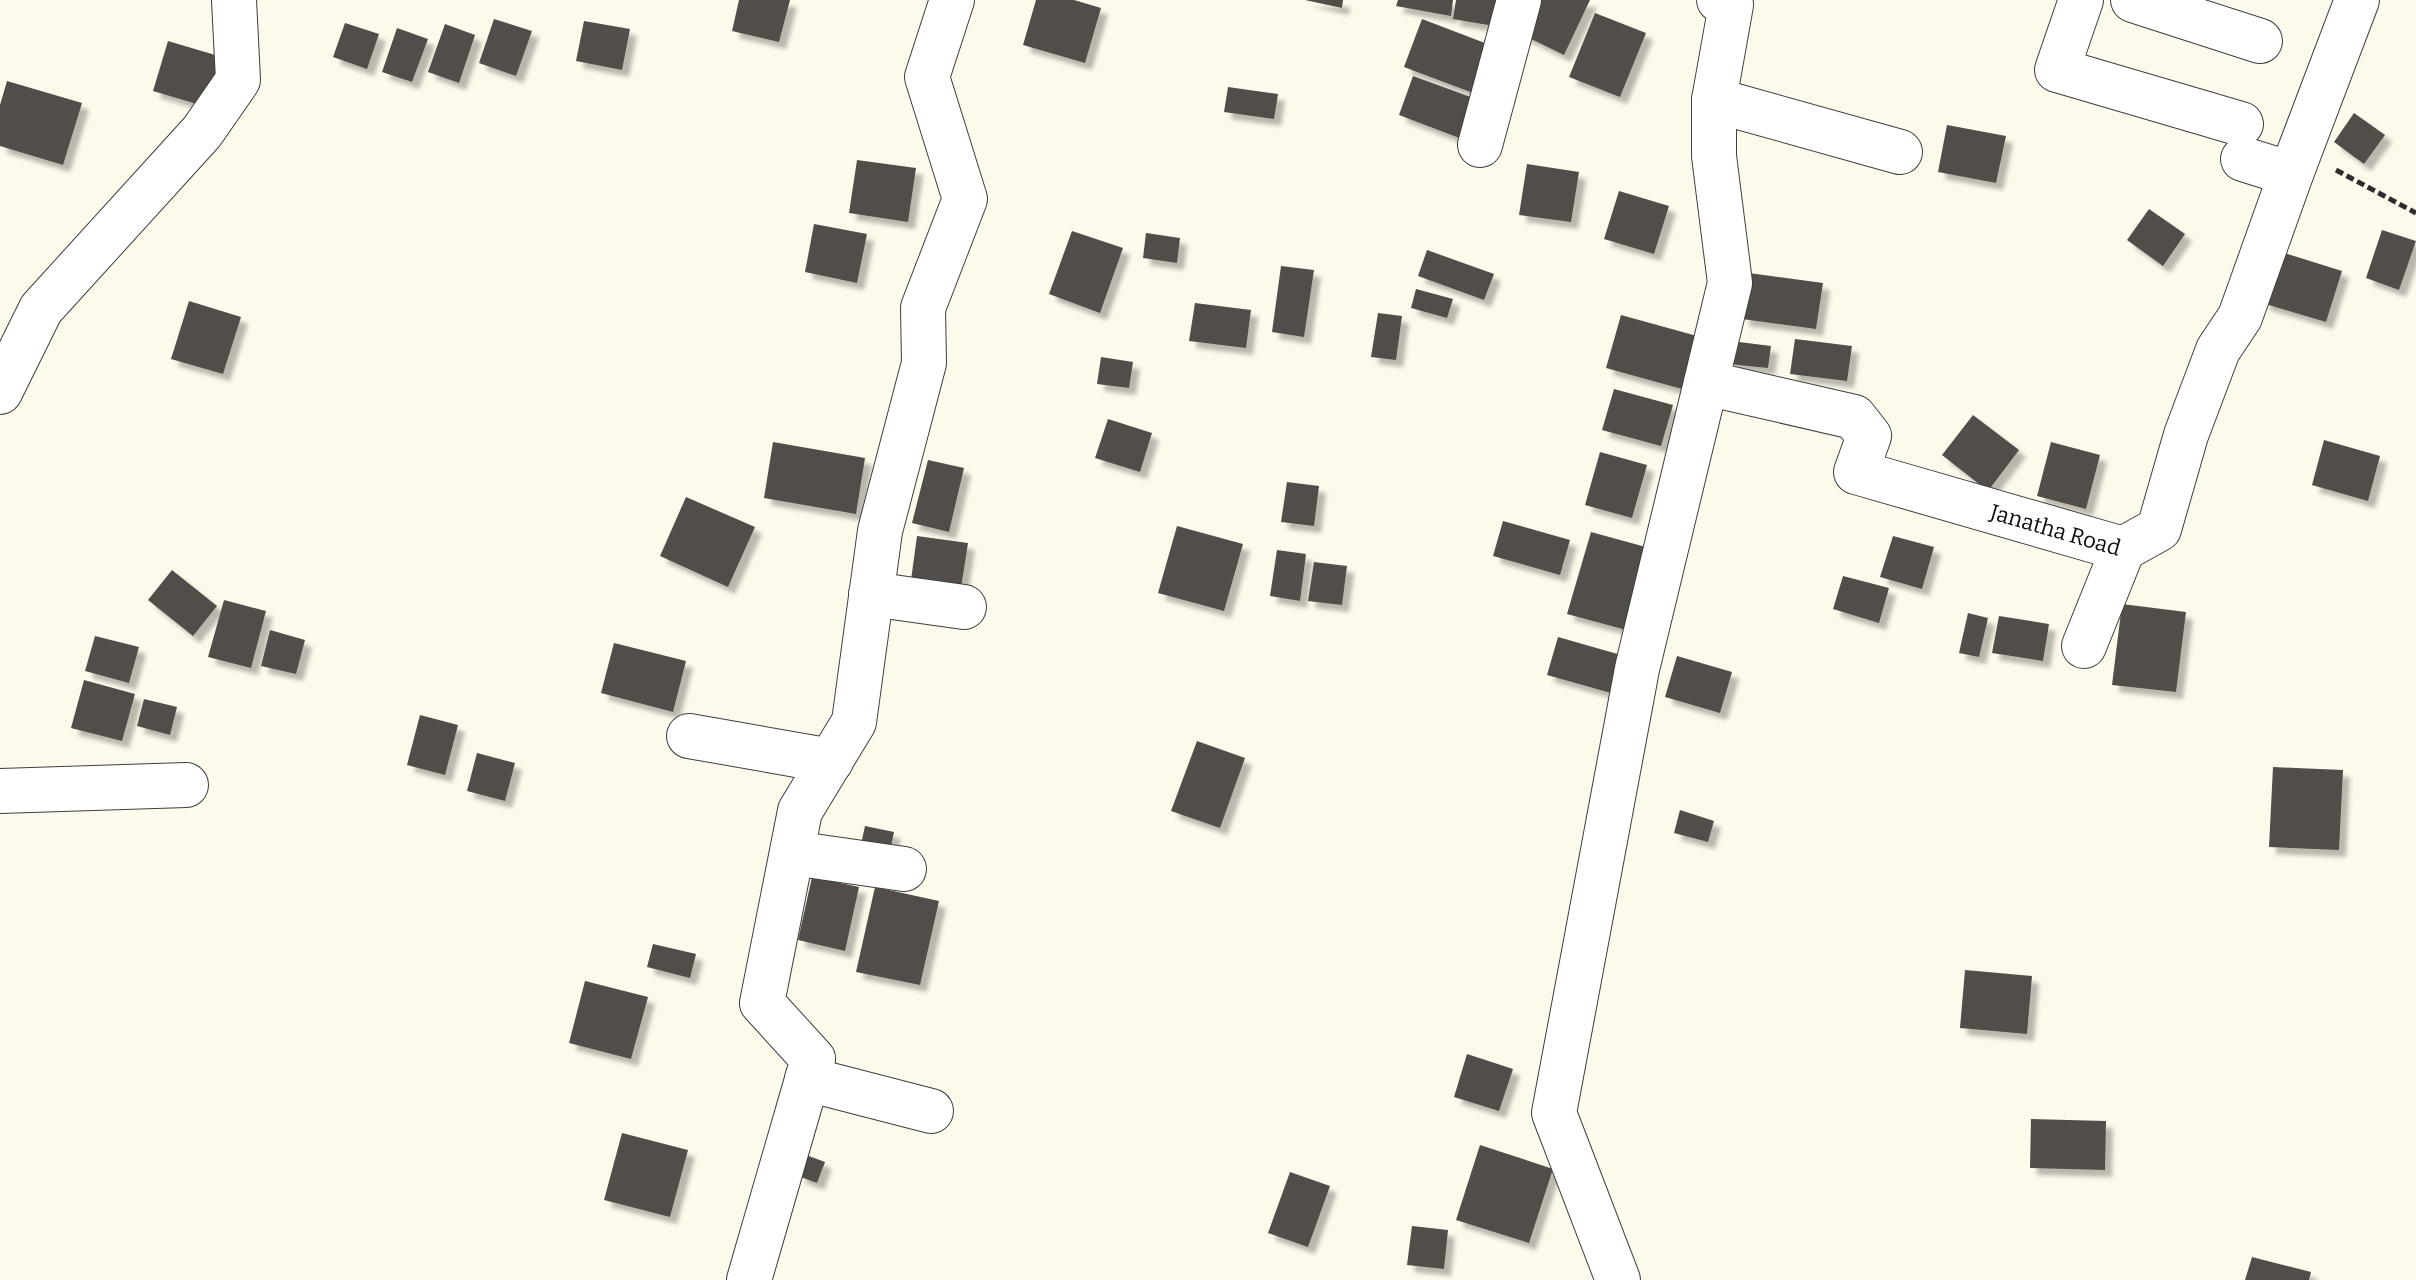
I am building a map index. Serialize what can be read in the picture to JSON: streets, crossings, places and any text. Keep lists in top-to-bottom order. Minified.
{"streets":{"street":["Janatha Road"]}}
